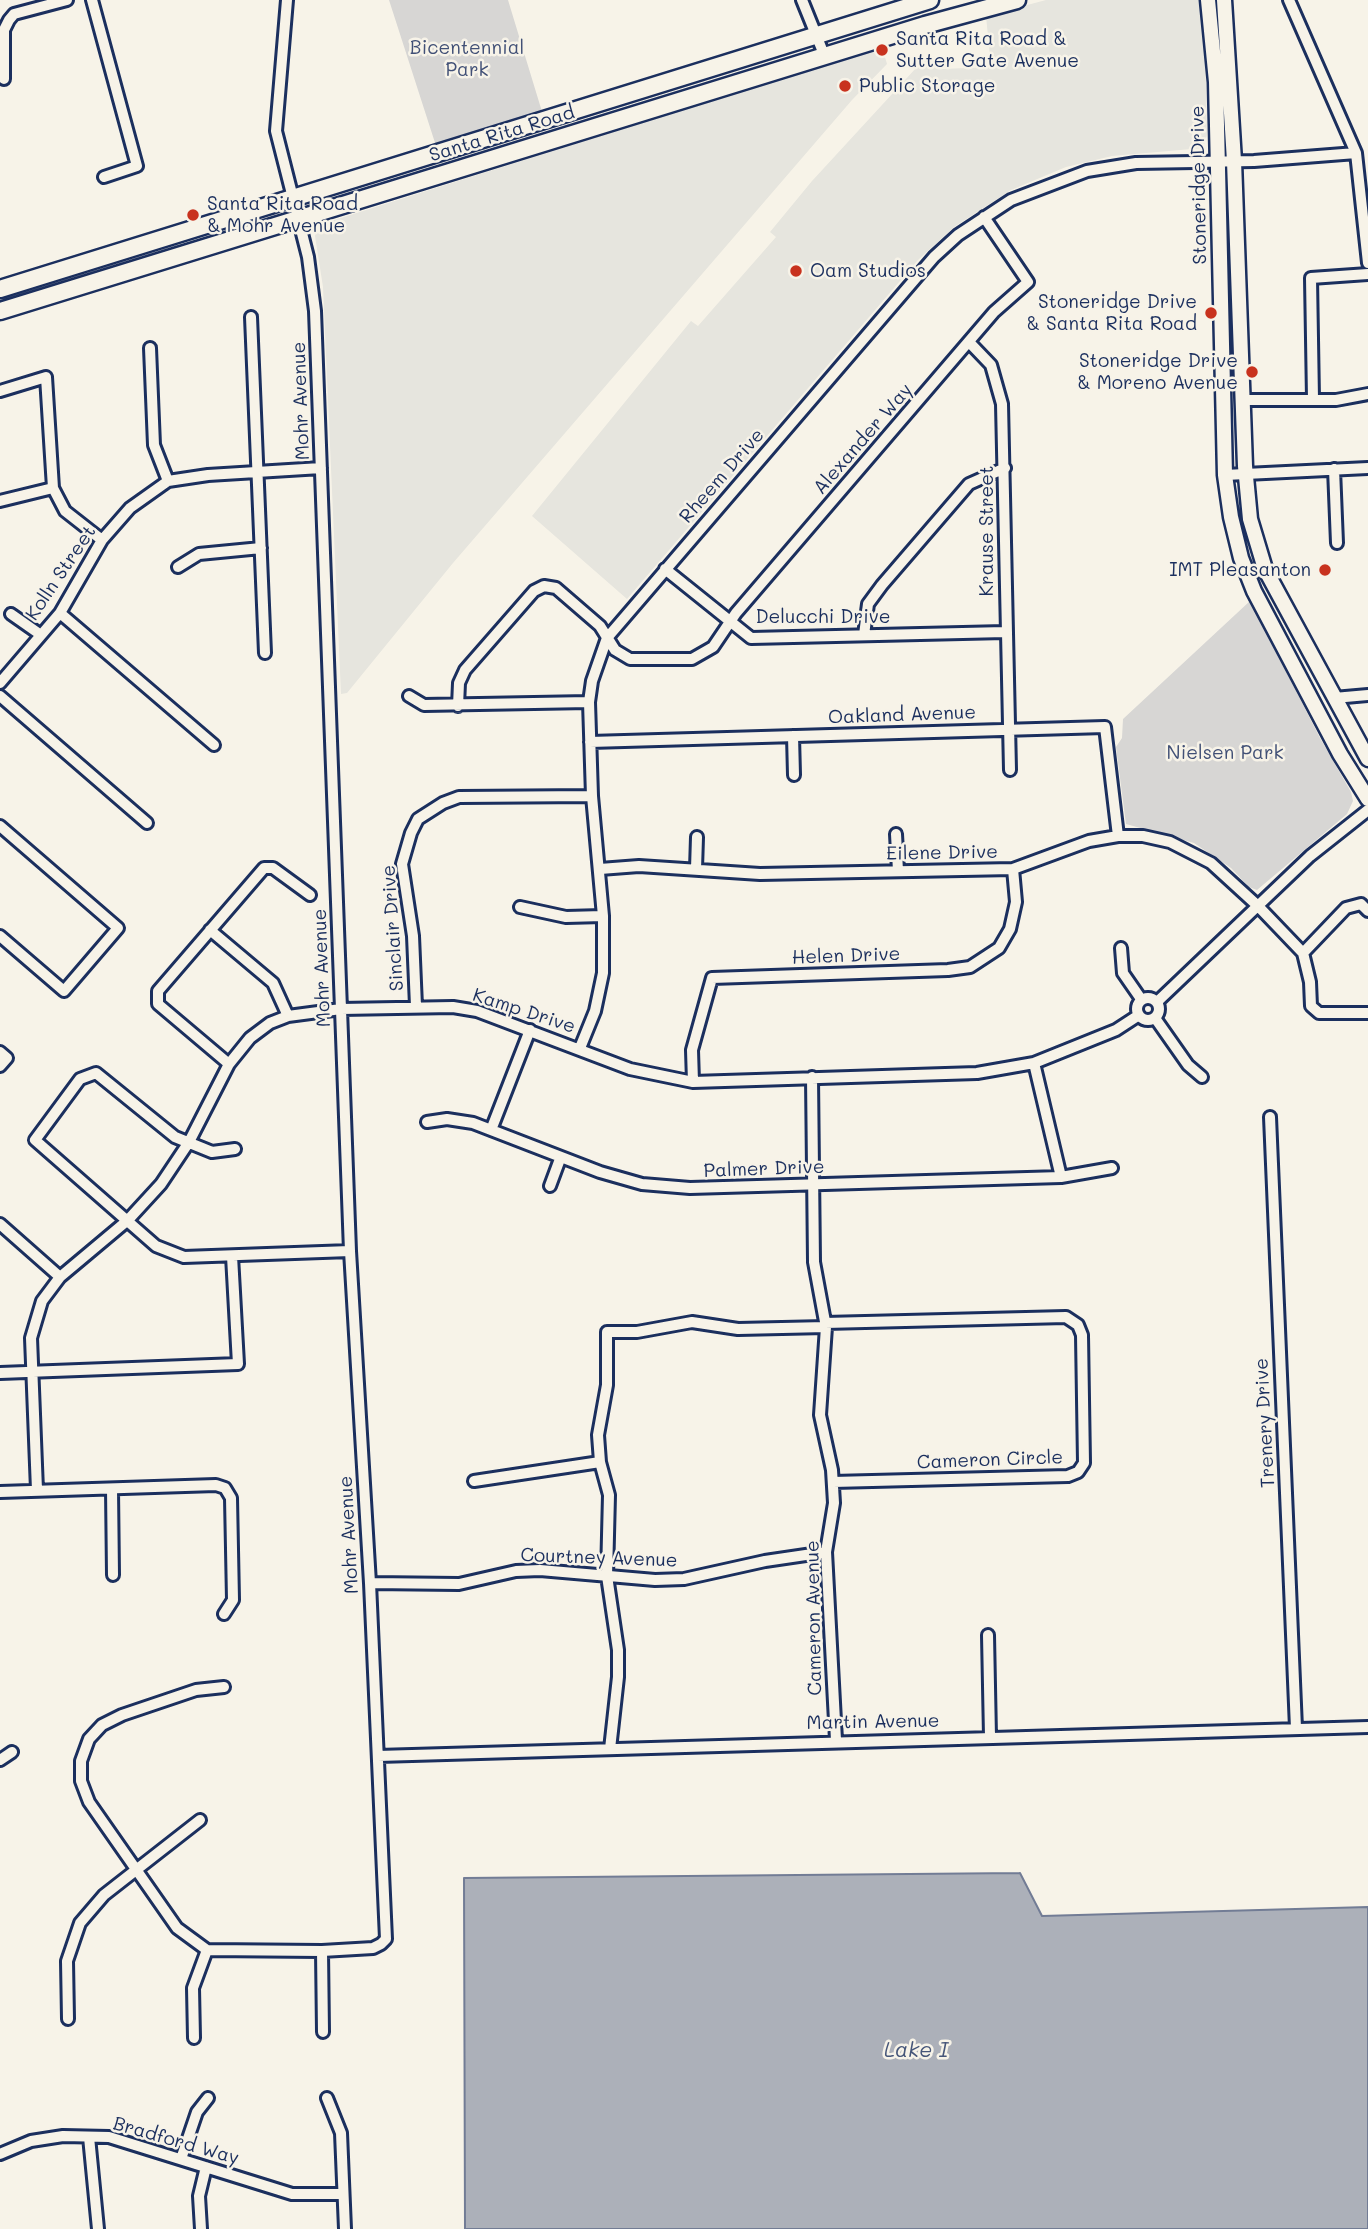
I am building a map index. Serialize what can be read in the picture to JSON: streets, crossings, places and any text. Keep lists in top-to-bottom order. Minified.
{"streets":{"main road":["Santa Rita Road","Stoneridge Drive"],"street":["Mohr Avenue","Alexander Way","Rheem Drive","Krause Street","Kolln Street","Delucchi Drive","Oakland Avenue","Eilene Drive","Sinclair Drive","Helen Drive","Kamp Drive","Palmer Drive","Trenery Drive","Cameron Circle","Courtney Avenue","Cameron Avenue","Martin Avenue","Bradford Way"]},"crossings":[["Santa Rita Road","Mohr Avenue"],["Stoneridge Drive","Rheem Drive"],["Mohr Avenue","Kolln Street"],["Mohr Avenue","Kamp Drive"],["Mohr Avenue","Courtney Avenue"],["Mohr Avenue","Martin Avenue"],["Alexander Way","Rheem Drive"],["Alexander Way","Krause Street"],["Alexander Way","Delucchi Drive"],["Rheem Drive","Delucchi Drive"],["Rheem Drive","Oakland Avenue"],["Rheem Drive","Eilene Drive"],["Rheem Drive","Sinclair Drive"],["Rheem Drive","Kamp Drive"],["Krause Street","Delucchi Drive"],["Krause Street","Oakland Avenue"],["Oakland Avenue","Eilene Drive"],["Eilene Drive","Helen Drive"],["Sinclair Drive","Kamp Drive"],["Helen Drive","Kamp Drive"],["Kamp Drive","Cameron Avenue"],["Palmer Drive","Cameron Avenue"],["Trenery Drive","Martin Avenue"],["Cameron Circle","Cameron Avenue"],["Courtney Avenue","Cameron Avenue"],["Cameron Avenue","Martin Avenue"]],"water":["Lake I"],"parks":["Bicentennial Park","Nielsen Park"],"places":["Santa Rita Road & Sutter Gate Avenue","Public Storage","Santa Rita Road & Mohr Avenue","Oam Studios","Stoneridge Drive & Santa Rita Road","Stoneridge Drive & Moreno Avenue","IMT Pleasanton"]}
